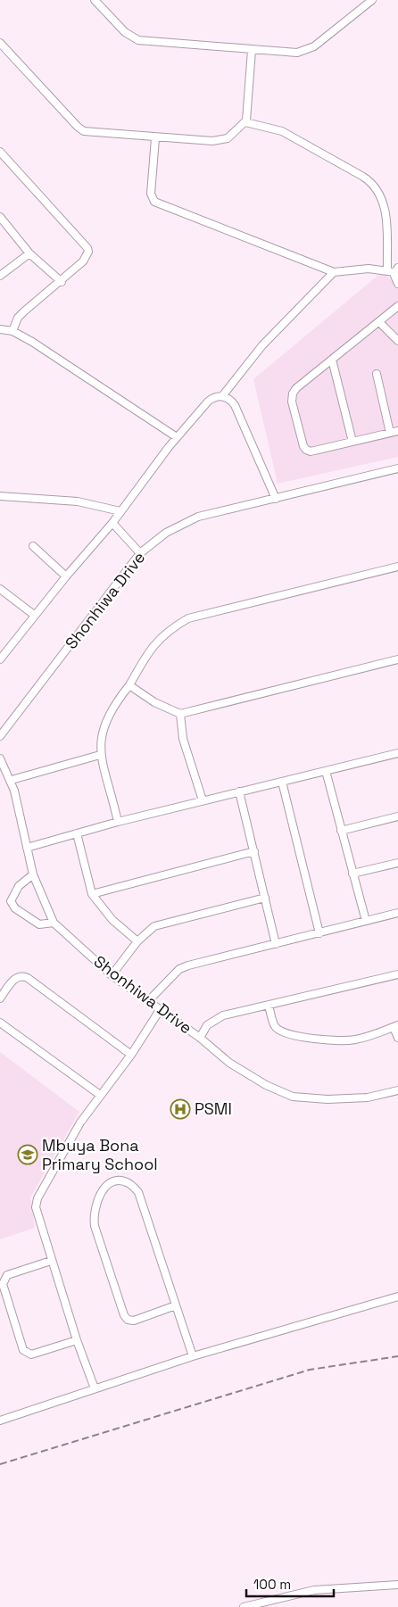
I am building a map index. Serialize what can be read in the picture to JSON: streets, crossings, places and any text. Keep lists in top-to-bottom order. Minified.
{"streets":{"street":["Shonhiwa Drive"]},"places":{"hospital":["PSMI"],"school or university":["Mbuya Bona Primary School"]},"scale_bar":"100 m"}
